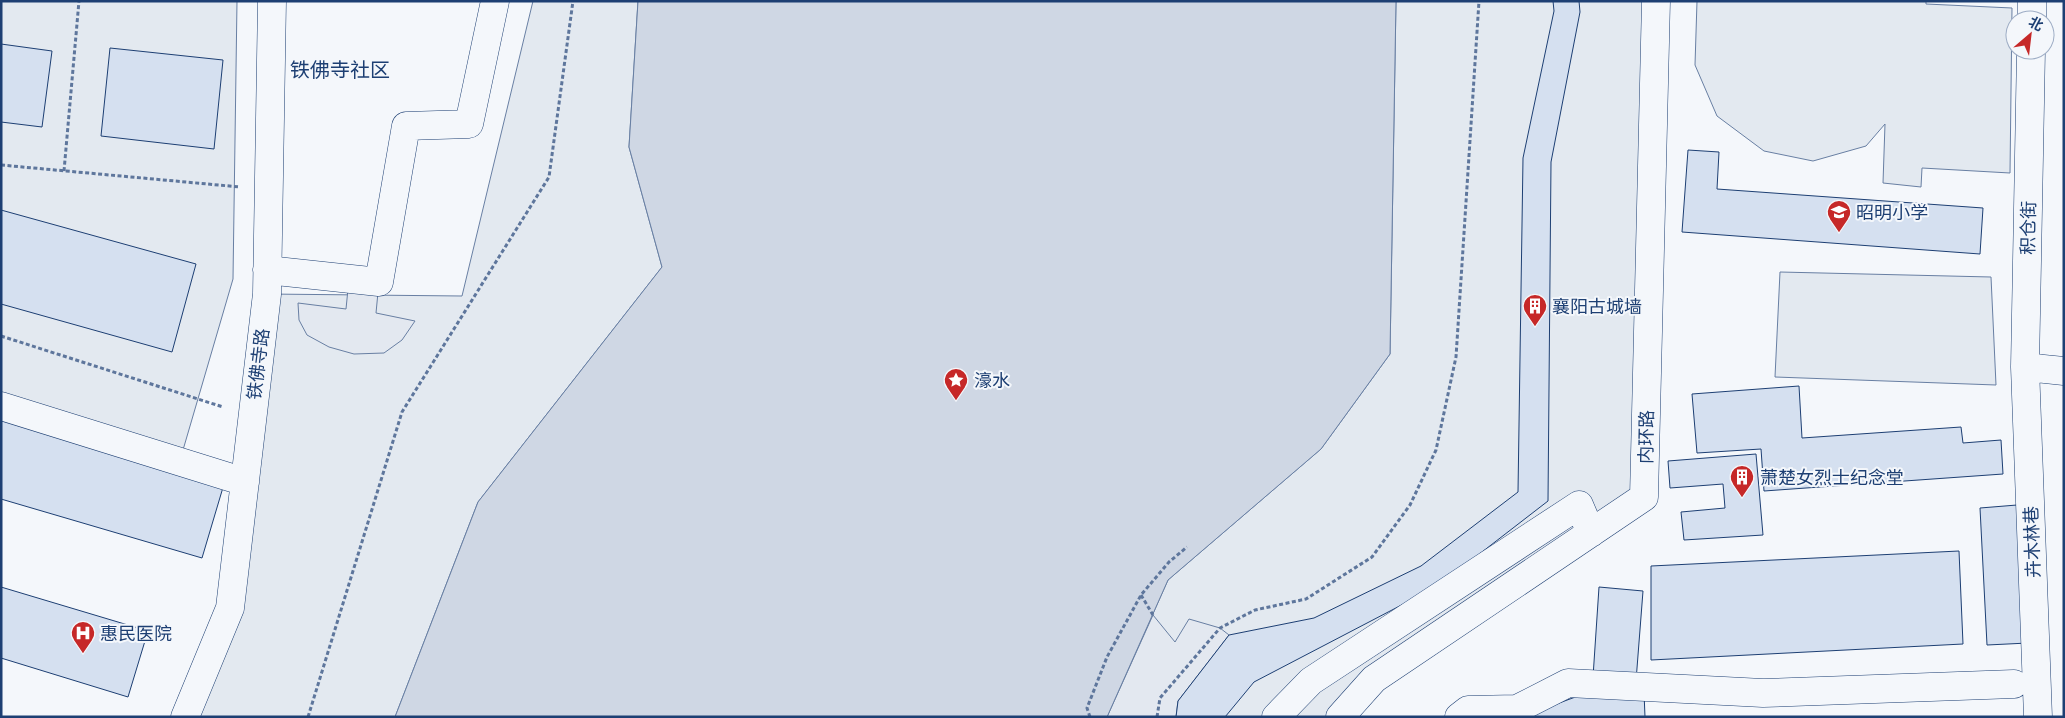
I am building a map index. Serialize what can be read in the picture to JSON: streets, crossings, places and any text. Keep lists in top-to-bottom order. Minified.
{"streets":{"street":["积仓街","铁佛寺路","内环路","卉木林巷"]},"crossings":[["积仓街","卉木林巷"]],"districts":["铁佛寺社区"],"places":{"school or university":["昭明小学"],"building":["襄阳古城墙","萧楚女烈士纪念堂"],"place":["濠水"],"hospital":["惠民医院"]},"north":"top right"}
